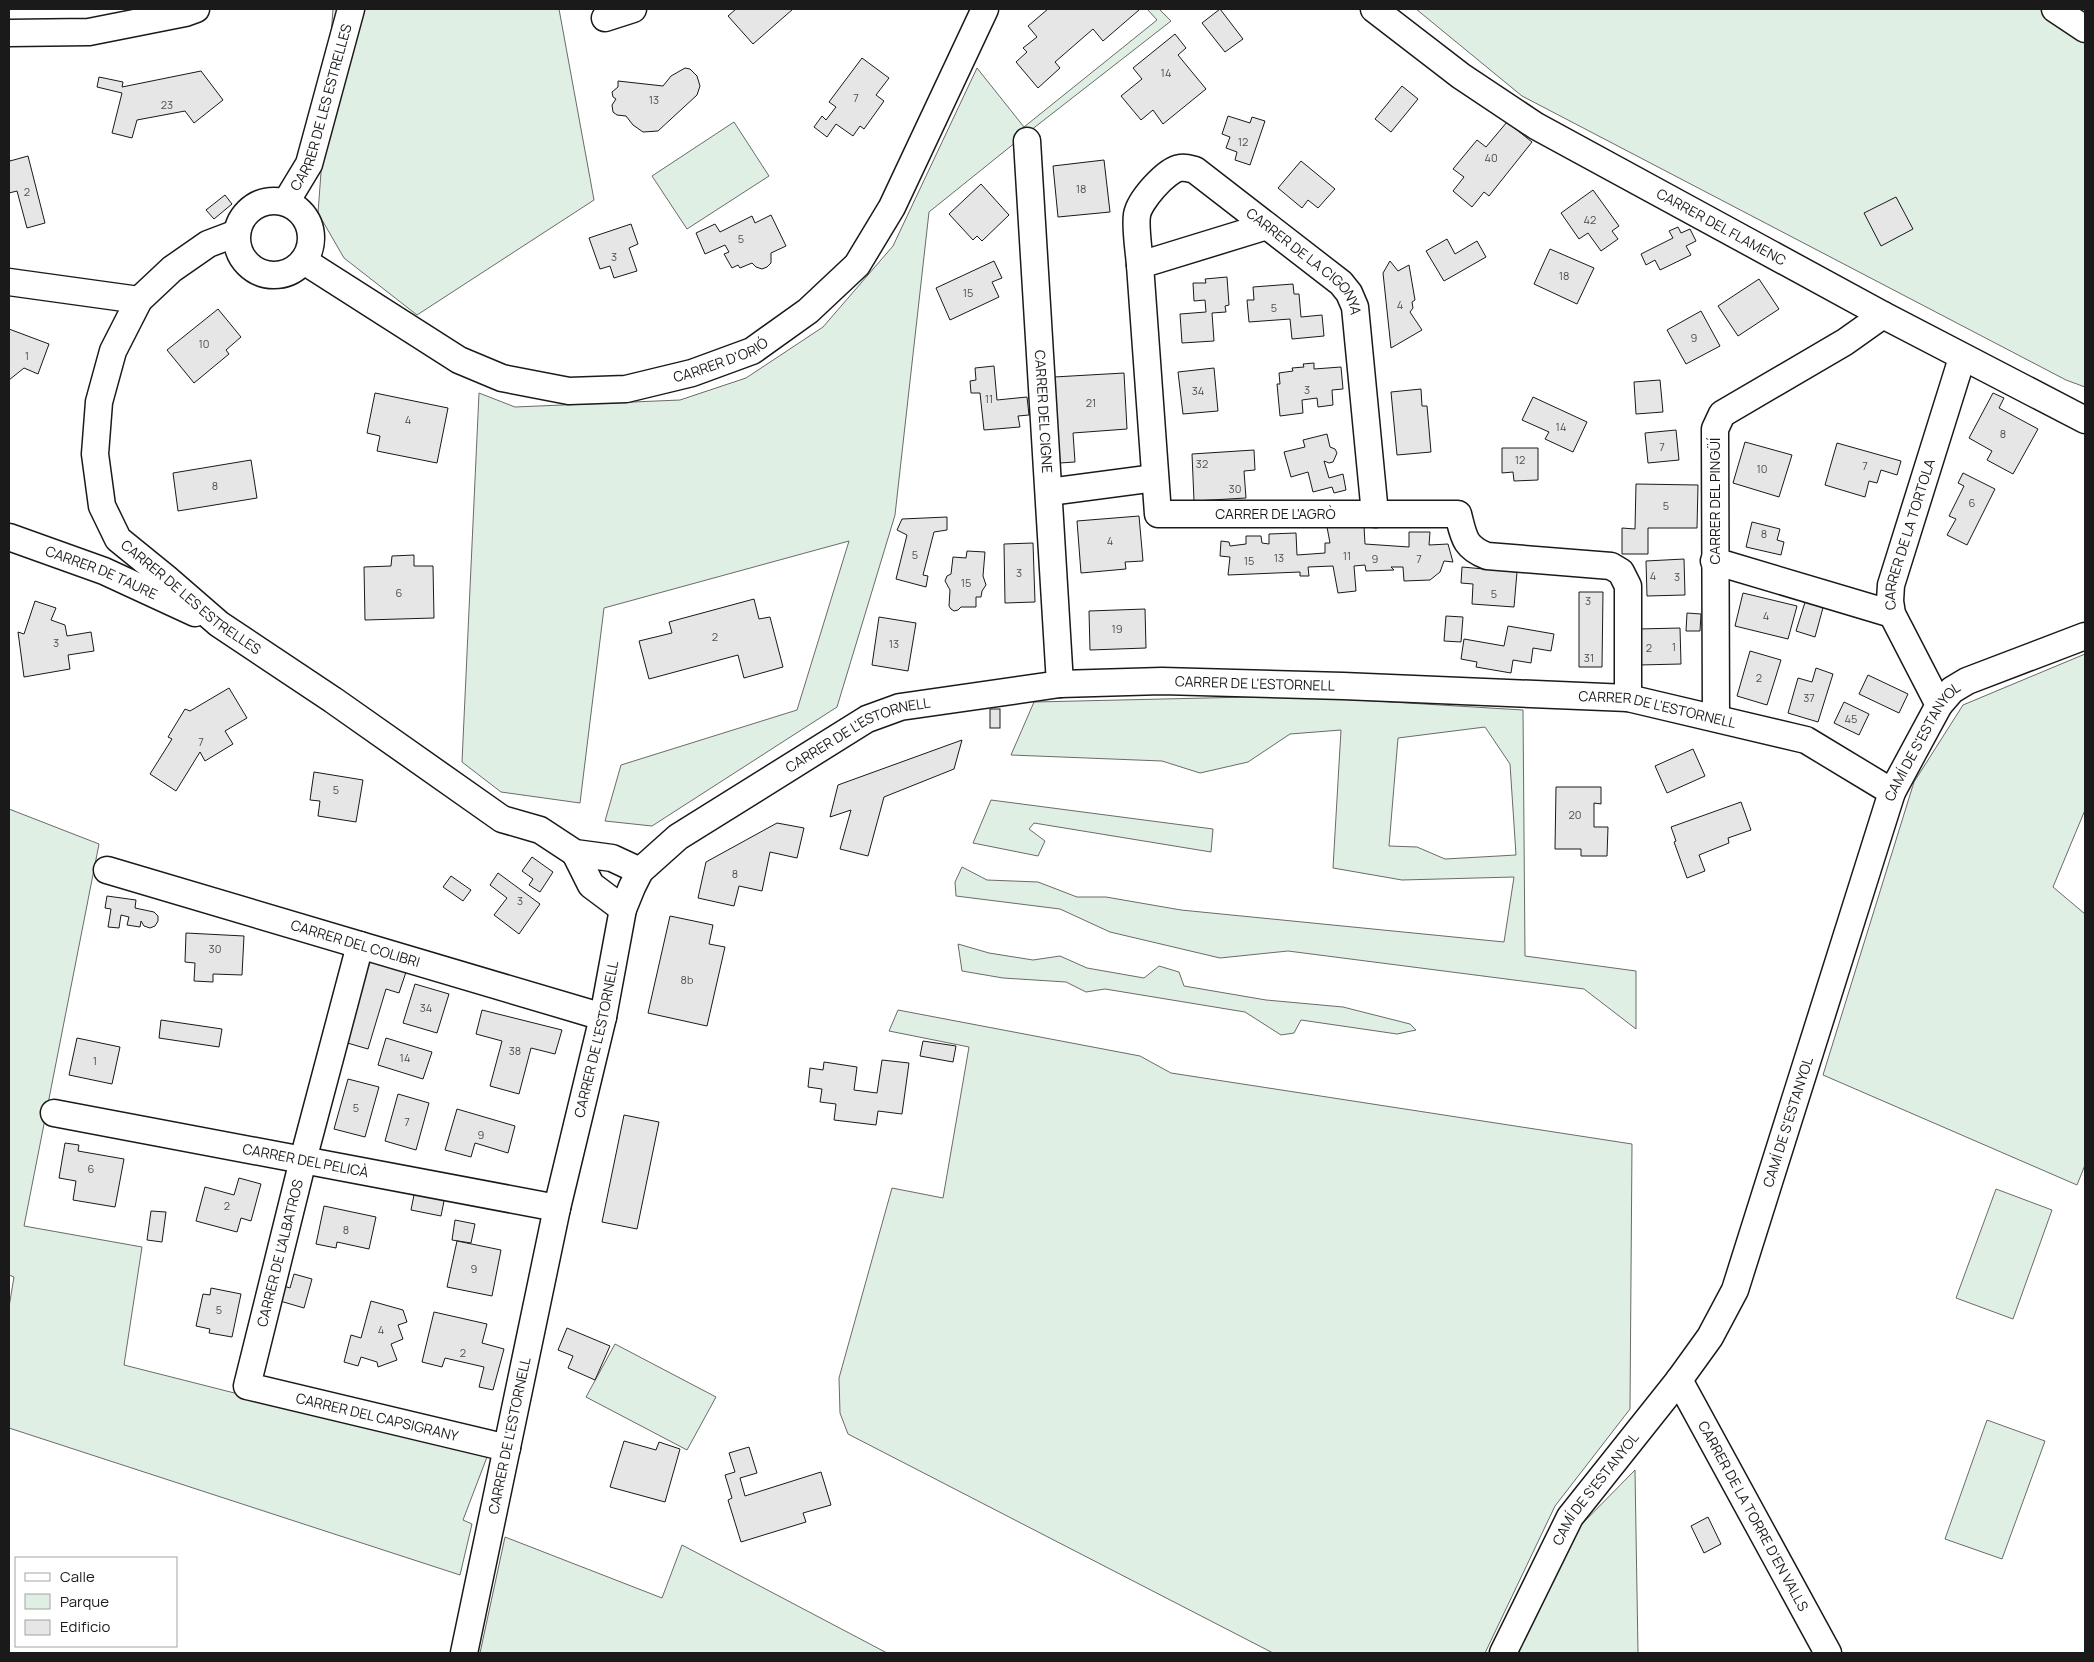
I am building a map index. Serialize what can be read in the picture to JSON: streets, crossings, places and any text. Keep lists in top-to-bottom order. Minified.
{"streets":{"street":["CARRER DE LES ESTRELLES","CARRER DEL FLAMENC","CARRER DE LA CIGONYA","CARRER D'ORIÓ","CARRER DEL CIGNE","CARRER DEL PINGÜÍ","CARRER DE L'AGRÒ","CARRER DE LA TORTOLA","CARRER DE TAURE","CARRER DE L'ESTORNELL","CAMÍ DE S'ESTANYOL","CARRER DEL COLIBRI","CARRER DEL PELICÀ","CARRER DE L'ALBATROS","CARRER DEL CAPSIGRANY","CARRER DE LA TORRE D'EN VALLS"]},"crossings":[["CARRER DE LES ESTRELLES","CARRER D'ORIÓ"],["CARRER DE LES ESTRELLES","CARRER DE TAURE"],["CARRER DE LES ESTRELLES","CARRER DE L'ESTORNELL"],["CARRER DEL FLAMENC","CARRER DEL PINGÜÍ"],["CARRER DEL FLAMENC","CARRER DE LA TORTOLA"],["CARRER DE LA CIGONYA","CARRER DE L'AGRÒ"],["CARRER DEL CIGNE","CARRER DE L'ESTORNELL"],["CARRER DEL PINGÜÍ","CARRER DE L'ESTORNELL"],["CARRER DE L'AGRÒ","CARRER DE L'ESTORNELL"],["CARRER DE LA TORTOLA","CAMÍ DE S'ESTANYOL"],["CARRER DE L'ESTORNELL","CAMÍ DE S'ESTANYOL"],["CARRER DE L'ESTORNELL","CARRER DEL COLIBRI"],["CARRER DE L'ESTORNELL","CARRER DEL PELICÀ"],["CARRER DE L'ESTORNELL","CARRER DEL CAPSIGRANY"],["CAMÍ DE S'ESTANYOL","CARRER DE LA TORRE D'EN VALLS"],["CARRER DEL COLIBRI","CARRER DE L'ALBATROS"],["CARRER DEL PELICÀ","CARRER DE L'ALBATROS"],["CARRER DE L'ALBATROS","CARRER DEL CAPSIGRANY"]],"house_numbers":["14","7","13","23","12","40","18","2","42","5","3","18","15","4","5","9","10","1","3","34","11","21","4","14","8","7","12","32","7","10","8","30","6","5","8","4","5","11","13","9","7","15","3","4","3","15","6","5","3","4","19","2","3","13","1","2","31","2","37","45","7","5","20","8","3","30","8b","34","38","14","1","5","7","9","6","2","8","9","5","4","2"],"legend":["Calle","Parque","Edificio"]}
